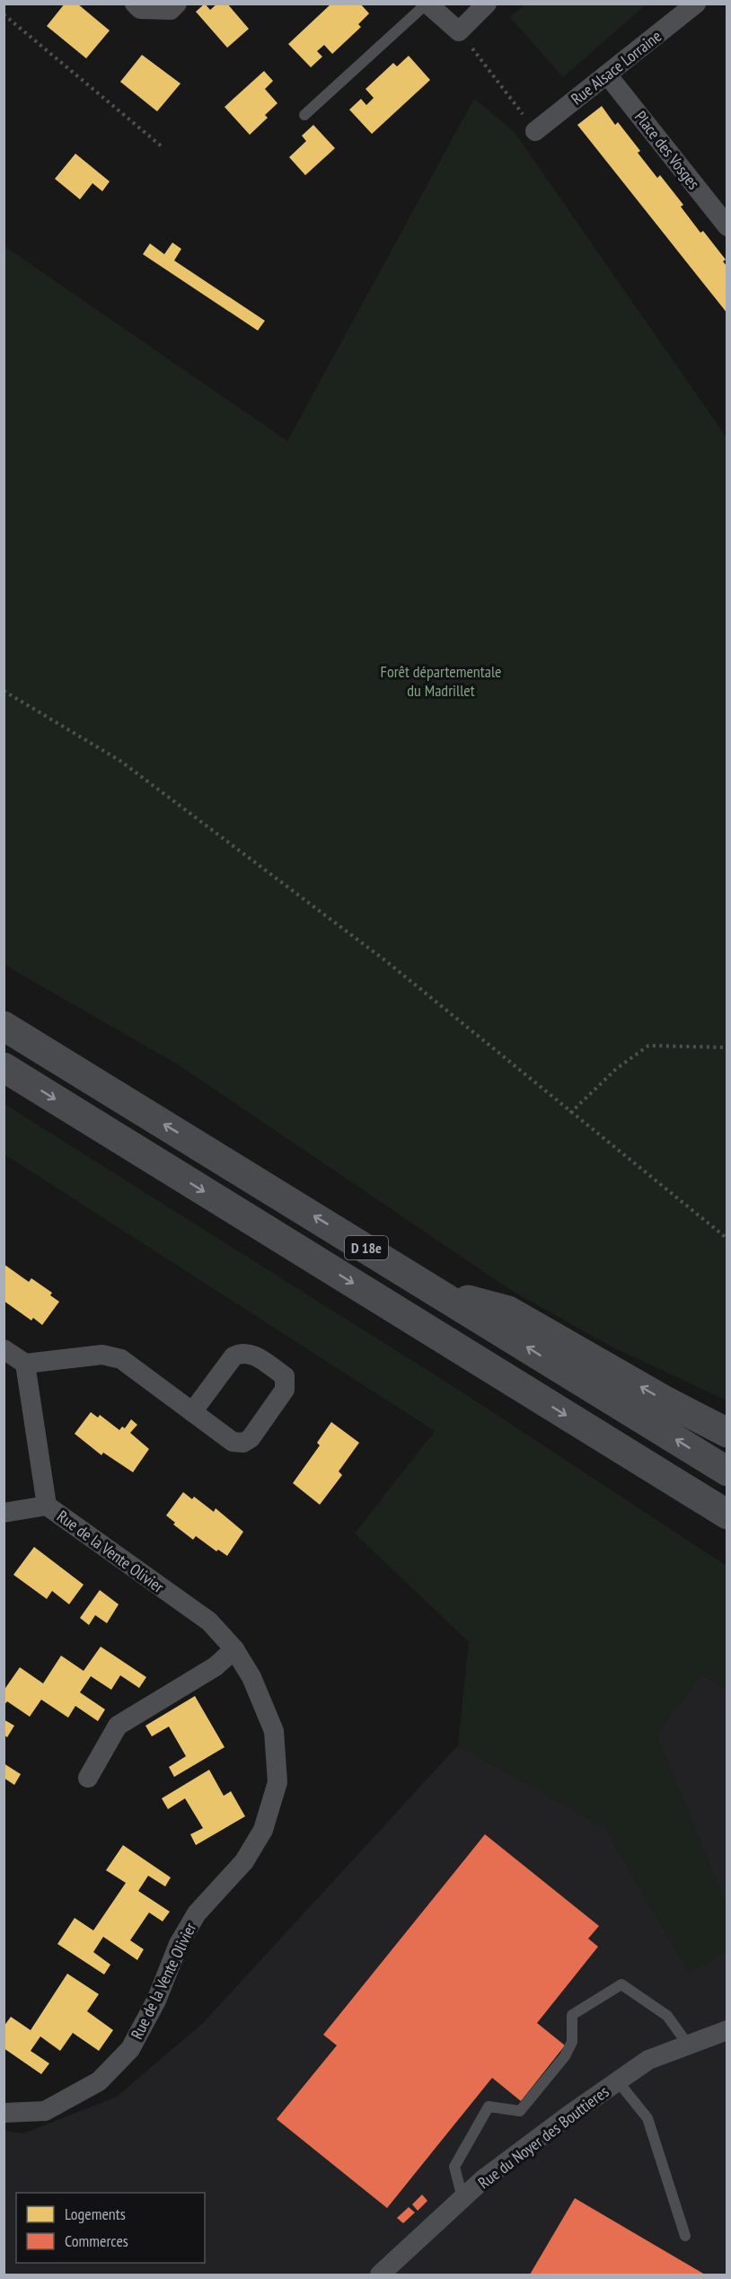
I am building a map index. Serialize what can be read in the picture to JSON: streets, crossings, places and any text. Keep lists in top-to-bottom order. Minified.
{"streets":{"highway":["D 18e"],"street":["Rue Alsace Lorraine","Place des Vosges","Rue de la Vente Olivier","Rue du Noyer des Bouttieres"]},"crossings":[["Rue Alsace Lorraine","Place des Vosges"]],"parks":["Forêt départementale du Madrillet"],"legend":["Logements","Commerces"]}
